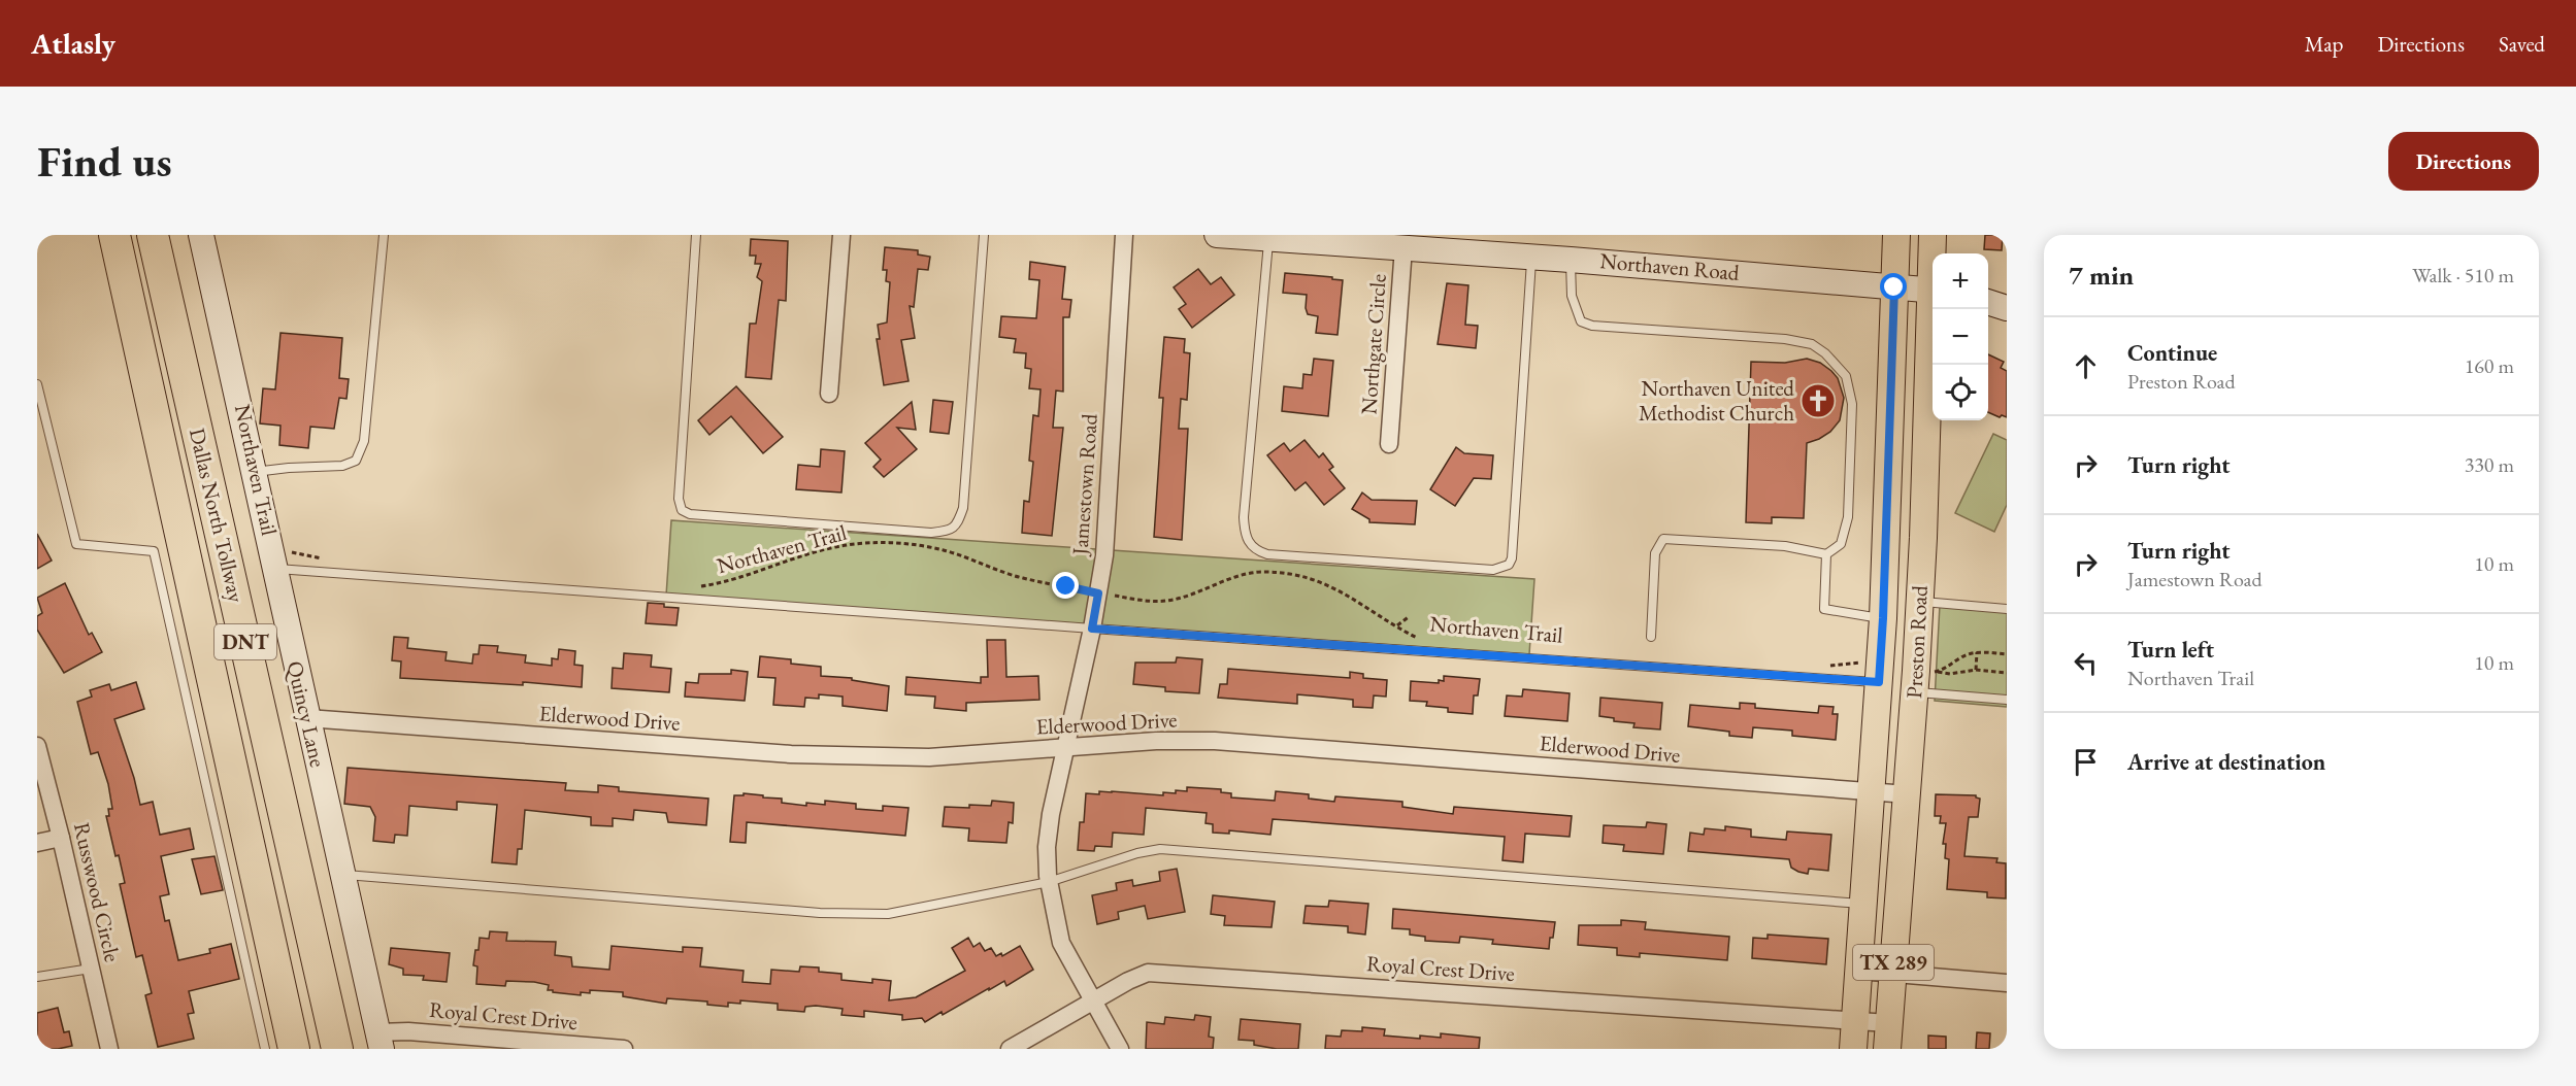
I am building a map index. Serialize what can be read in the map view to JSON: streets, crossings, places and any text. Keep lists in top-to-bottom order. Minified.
{"streets":{"highway":["Dallas North Tollway","DNT"],"main road":["Preston Road","TX 289"],"street":["Northaven Road","Northgate Circle","Jamestown Road","Quincy Lane","Elderwood Drive","Russwood Circle","Royal Crest Drive"],"path":["Northaven Trail"]},"crossings":[["Northaven Road","Northgate Circle"],["Northaven Road","Preston Road"],["Northaven Trail","Jamestown Road"],["Northaven Trail","Quincy Lane"],["Jamestown Road","Elderwood Drive"],["Jamestown Road","Royal Crest Drive"],["Preston Road","Elderwood Drive"],["Preston Road","Royal Crest Drive"],["Quincy Lane","Elderwood Drive"],["Quincy Lane","Royal Crest Drive"]],"places":{"church":["Northaven United Methodist Church"]},"page":{"header":"Atlasly","nav":["Map","Directions","Saved"],"buttons":"Directions","title":"Find us","heading":["7 min","Walk · 510 m"],"map_buttons":["+","−"],"list":[["Continue","Preston Road","160 m"],["Turn right","330 m"],["Turn right","Jamestown Road","10 m"],["Turn left","Northaven Trail","10 m"],"Arrive at destination"]}}
